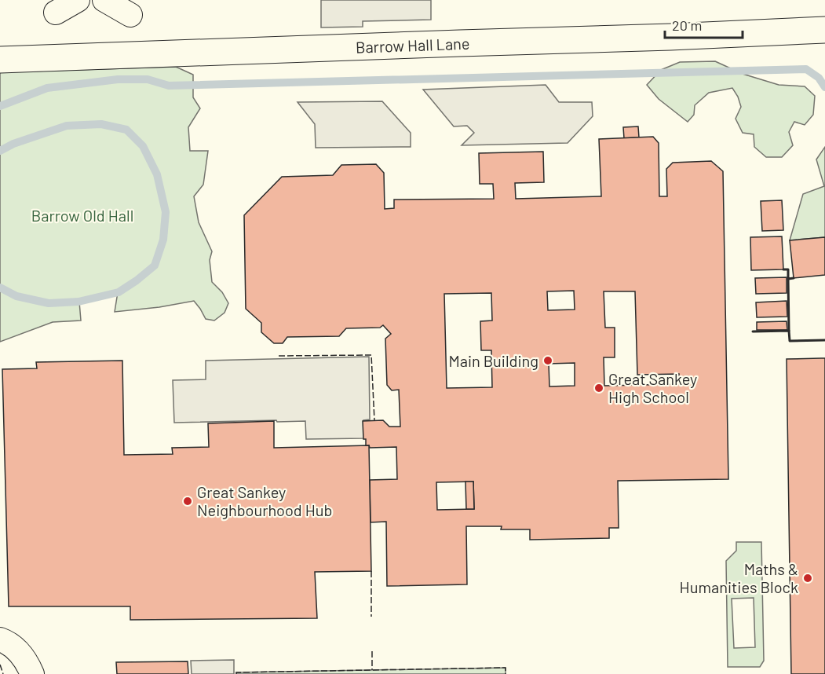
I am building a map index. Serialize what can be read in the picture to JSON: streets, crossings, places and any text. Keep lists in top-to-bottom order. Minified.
{"streets":{"street":["Barrow Hall Lane"]},"parks":["Barrow Old Hall"],"places":["Main Building","Great Sankey High School","Great Sankey Neighbourhood Hub","Maths & Humanities Block"],"scale_bar":"20 m"}
